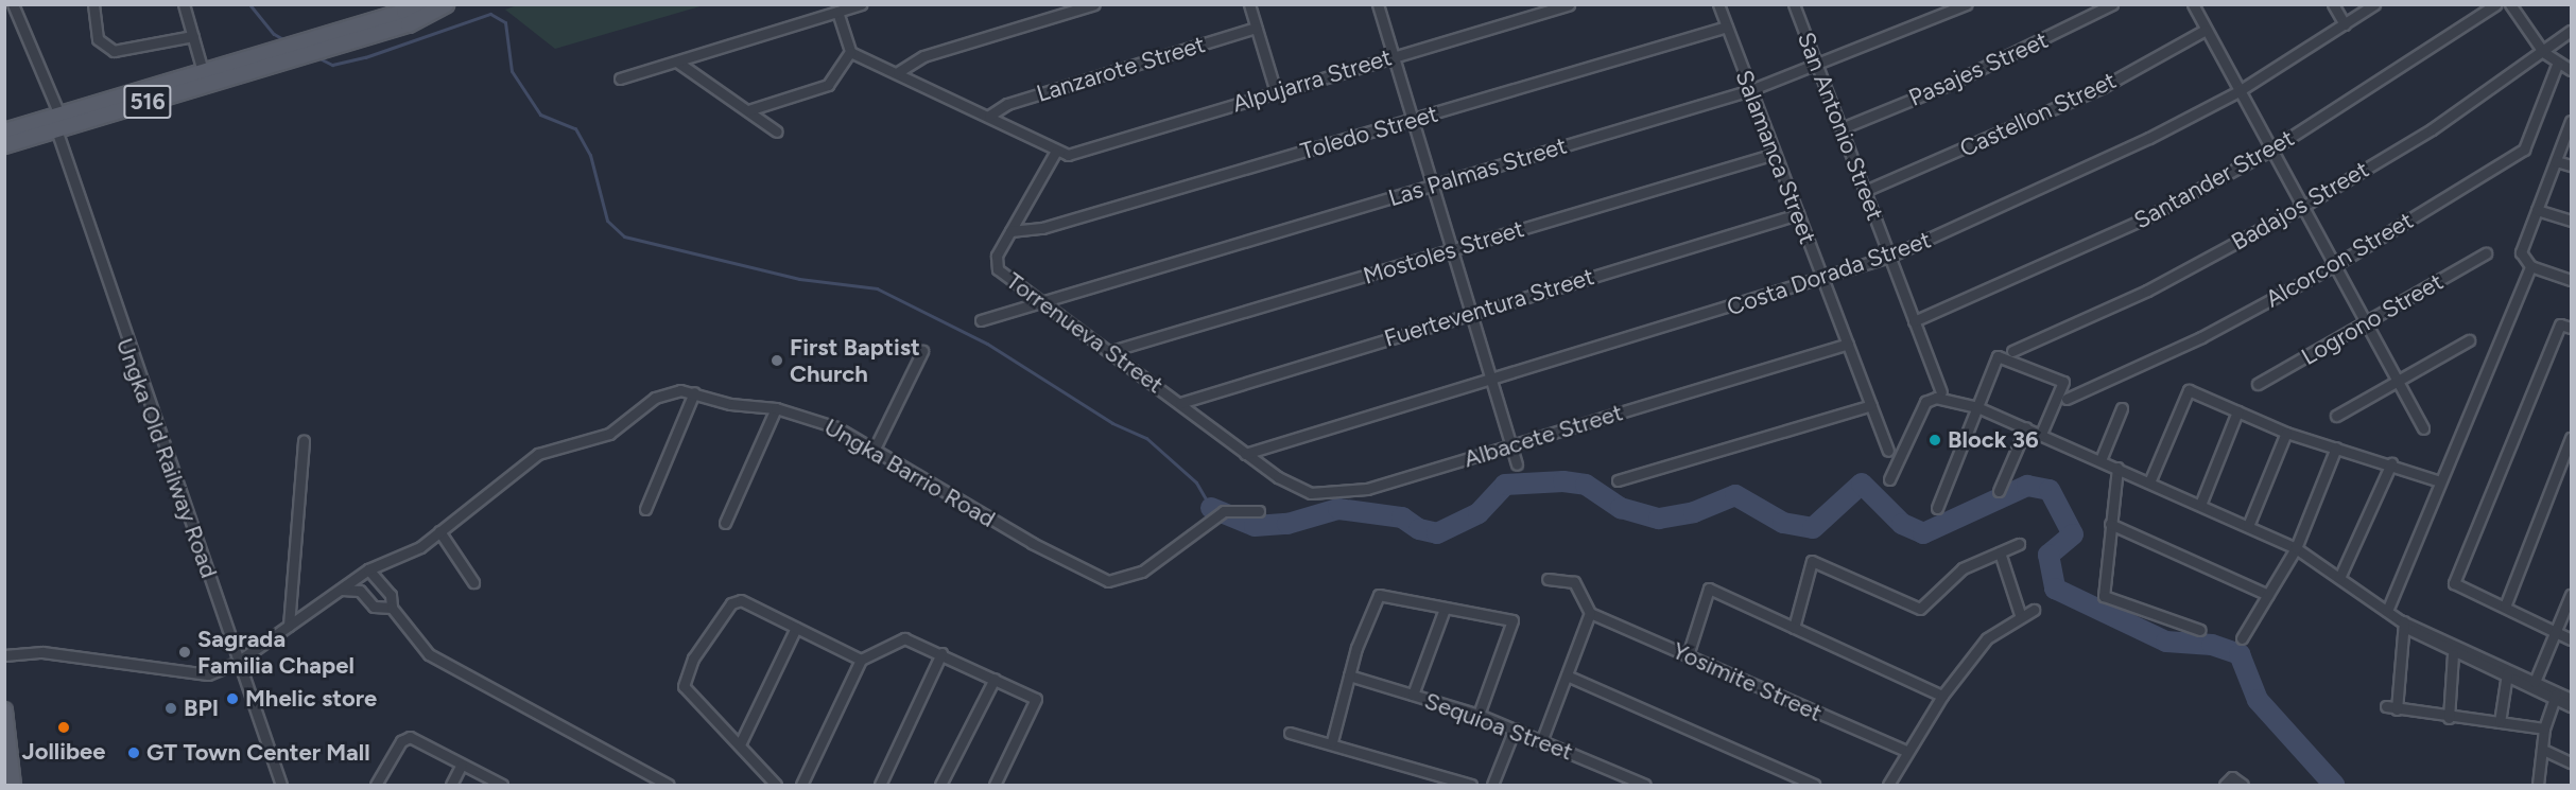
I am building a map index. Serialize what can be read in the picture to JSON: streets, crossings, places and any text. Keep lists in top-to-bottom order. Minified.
{"streets":{"main road":["516"],"street":["Lanzarote Street","Pasajes Street","Alpujarra Street","Castellon Street","San Antonio Street","Toledo Street","Salamanca Street","Las Palmas Street","Santander Street","Badajos Street","Mostoles Street","Alcorcon Street","Costa Dorada Street","Fuerteventura Street","Logrono Street","Torrenueva Street","Albacete Street","Ungka Old Railway Road","Ungka Barrio Road","Yosimite Street","Sequioa Street"]},"crossings":[["Pasajes Street","San Antonio Street"],["Alpujarra Street","Torrenueva Street"],["516","Ungka Old Railway Road"],["Castellon Street","San Antonio Street"],["San Antonio Street","Las Palmas Street"],["San Antonio Street","Santander Street"],["San Antonio Street","Costa Dorada Street"],["Toledo Street","Salamanca Street"],["Toledo Street","Torrenueva Street"],["Salamanca Street","Las Palmas Street"],["Salamanca Street","Mostoles Street"],["Salamanca Street","Costa Dorada Street"],["Salamanca Street","Fuerteventura Street"],["Salamanca Street","Albacete Street"],["Las Palmas Street","Torrenueva Street"],["Mostoles Street","Torrenueva Street"],["Costa Dorada Street","Torrenueva Street"],["Costa Dorada Street","Albacete Street"],["Fuerteventura Street","Torrenueva Street"],["Torrenueva Street","Albacete Street"],["Ungka Old Railway Road","Ungka Barrio Road"]],"places":["First Baptist Church","Block 36","Sagrada Familia Chapel","Mhelic store","BPI","Jollibee","GT Town Center Mall"]}
